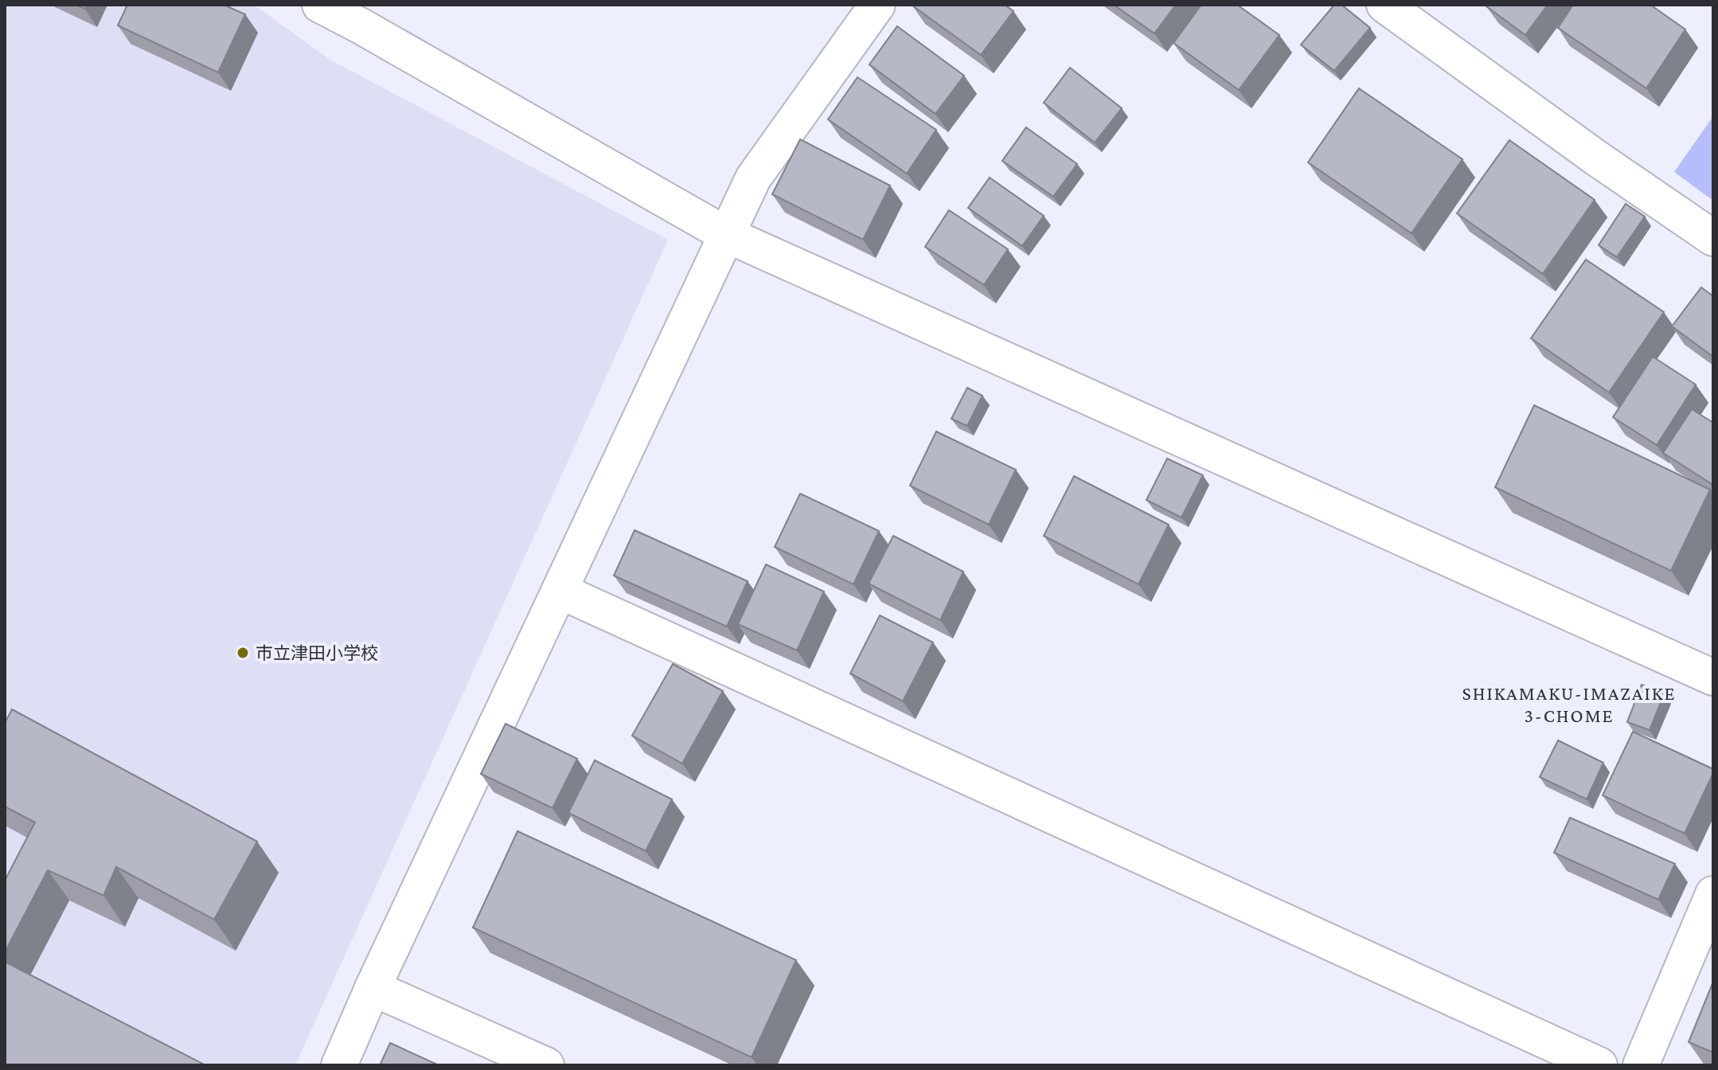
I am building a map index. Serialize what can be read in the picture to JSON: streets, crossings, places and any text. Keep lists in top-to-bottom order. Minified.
{"districts":["SHIKAMAKU-IMAZAIKE 3-CHOME"],"places":["市立津田小学校"]}
